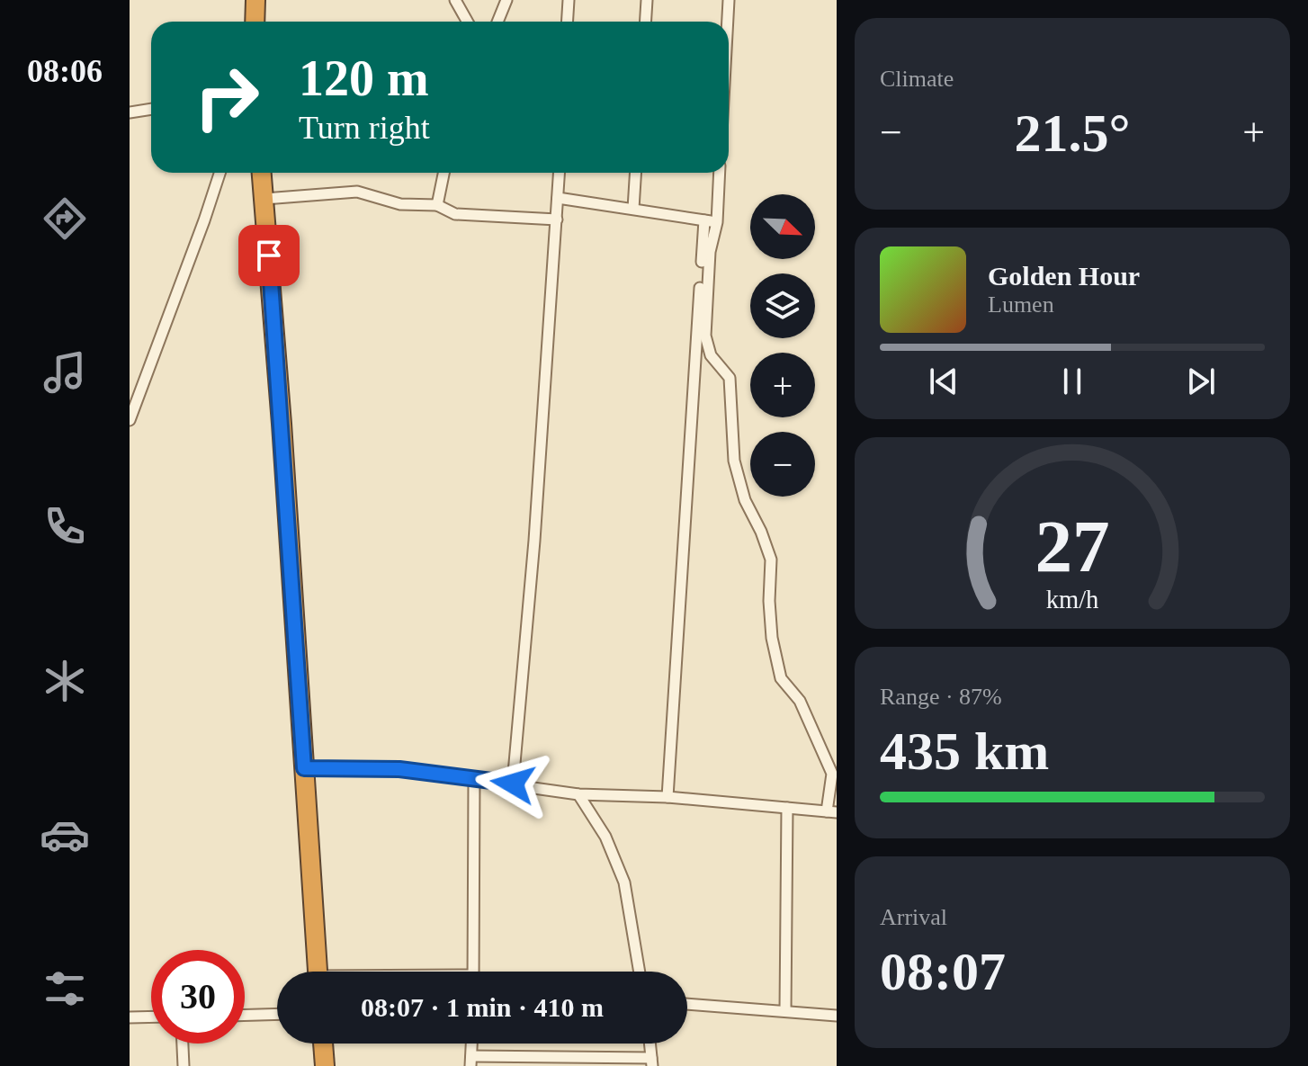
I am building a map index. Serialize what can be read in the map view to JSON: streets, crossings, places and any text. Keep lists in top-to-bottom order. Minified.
{"north":"bottom right","page":{"tabs":"08:06","tile":["Climate",["Range · 87%","435 km"],["Arrival","08:07"]],"turn":["120 m","Turn right"],"heat":["−","21.5°","+"],"map_buttons":["+","−"],"song":["Golden Hour","Lumen"],"limit":"30","trip":"08:07 · 1 min · 410 m","gauge":["27","km/h"]}}
